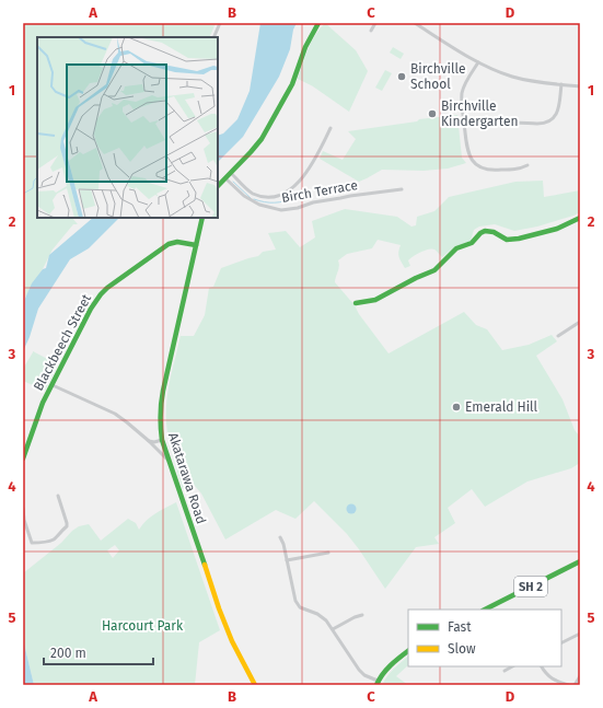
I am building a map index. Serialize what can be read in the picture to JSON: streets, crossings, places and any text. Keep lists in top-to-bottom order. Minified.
{"streets":{"main road":["Blackbeech Street","Akatarawa Road","SH 2"],"street":["Birch Terrace"]},"crossings":[["Blackbeech Street","Akatarawa Road"]],"parks":["Harcourt Park"],"places":["Birchville School","Birchville Kindergarten","Emerald Hill"],"legend":["Fast","Slow"],"scale_bar":"200 m","grid":{"columns":["A","B","C","D"],"rows":["1","2","3","4","5"]}}
